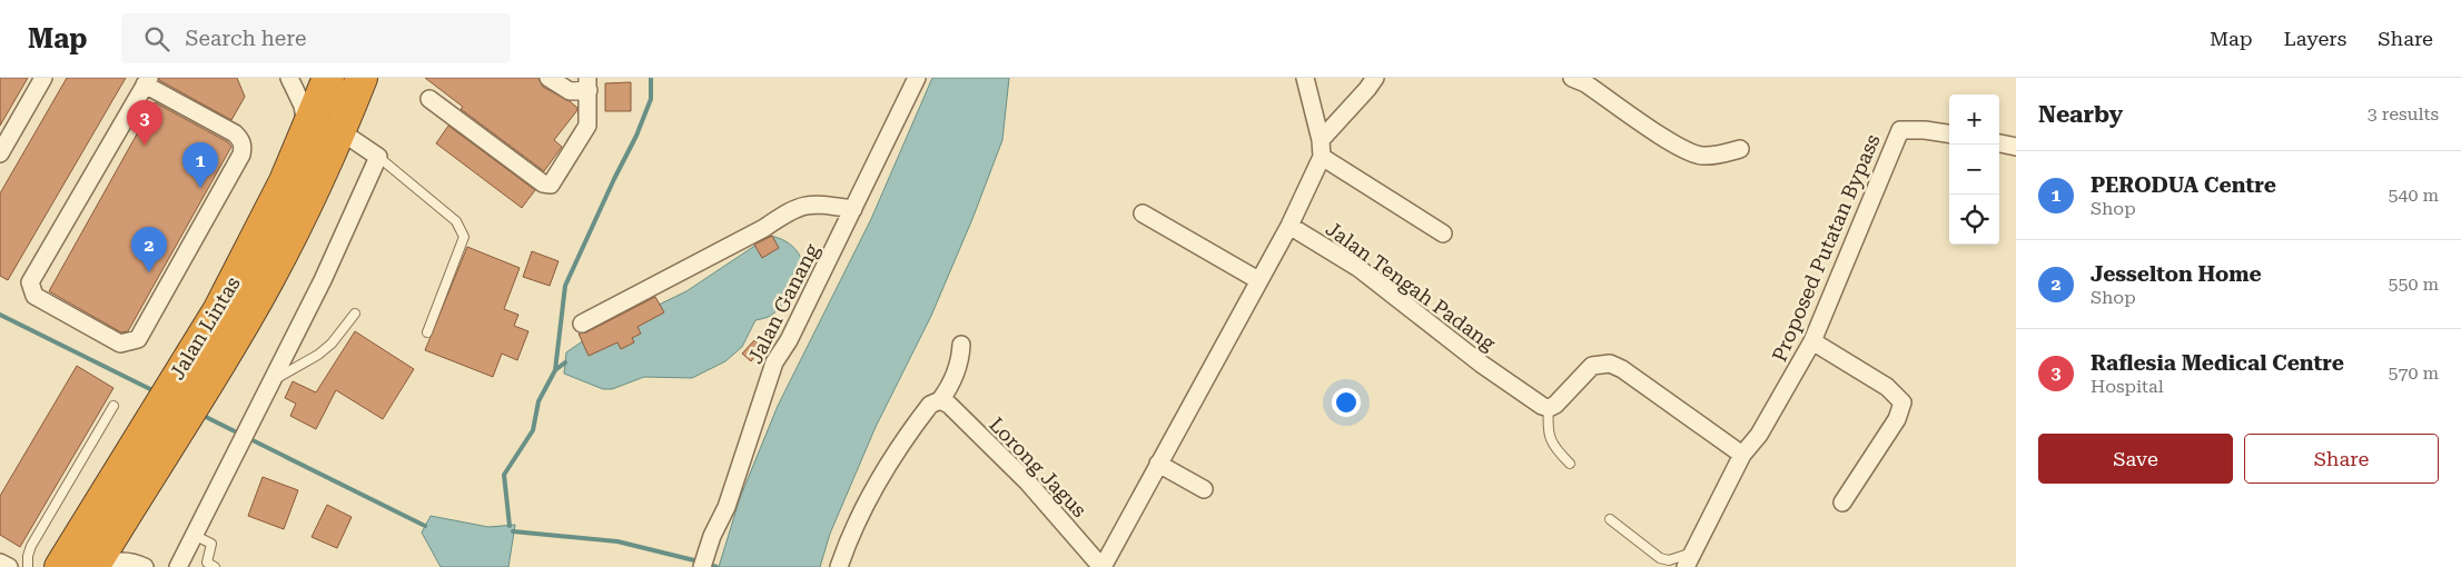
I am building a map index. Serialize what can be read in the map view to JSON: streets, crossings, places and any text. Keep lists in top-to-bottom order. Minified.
{"streets":{"highway":["Jalan Lintas"],"street":["Proposed Putatan Bypass","Jalan Tengah Padang","Jalan Ganang","Lorong Jagus"]},"page":{"header":"Map","search":"Search here","nav":["Map","Layers","Share"],"heading":["Nearby","3 results"],"map_buttons":["+","−"],"pins":["3","1","2"],"list":[{"mark":"1","name":"PERODUA Centre","note":"Shop","value":"540 m"},{"mark":"2","name":"Jesselton Home","note":"Shop","value":"550 m"},{"mark":"3","name":"Raflesia Medical Centre","note":"Hospital","value":"570 m"}],"buttons":["Save","Share"]}}
